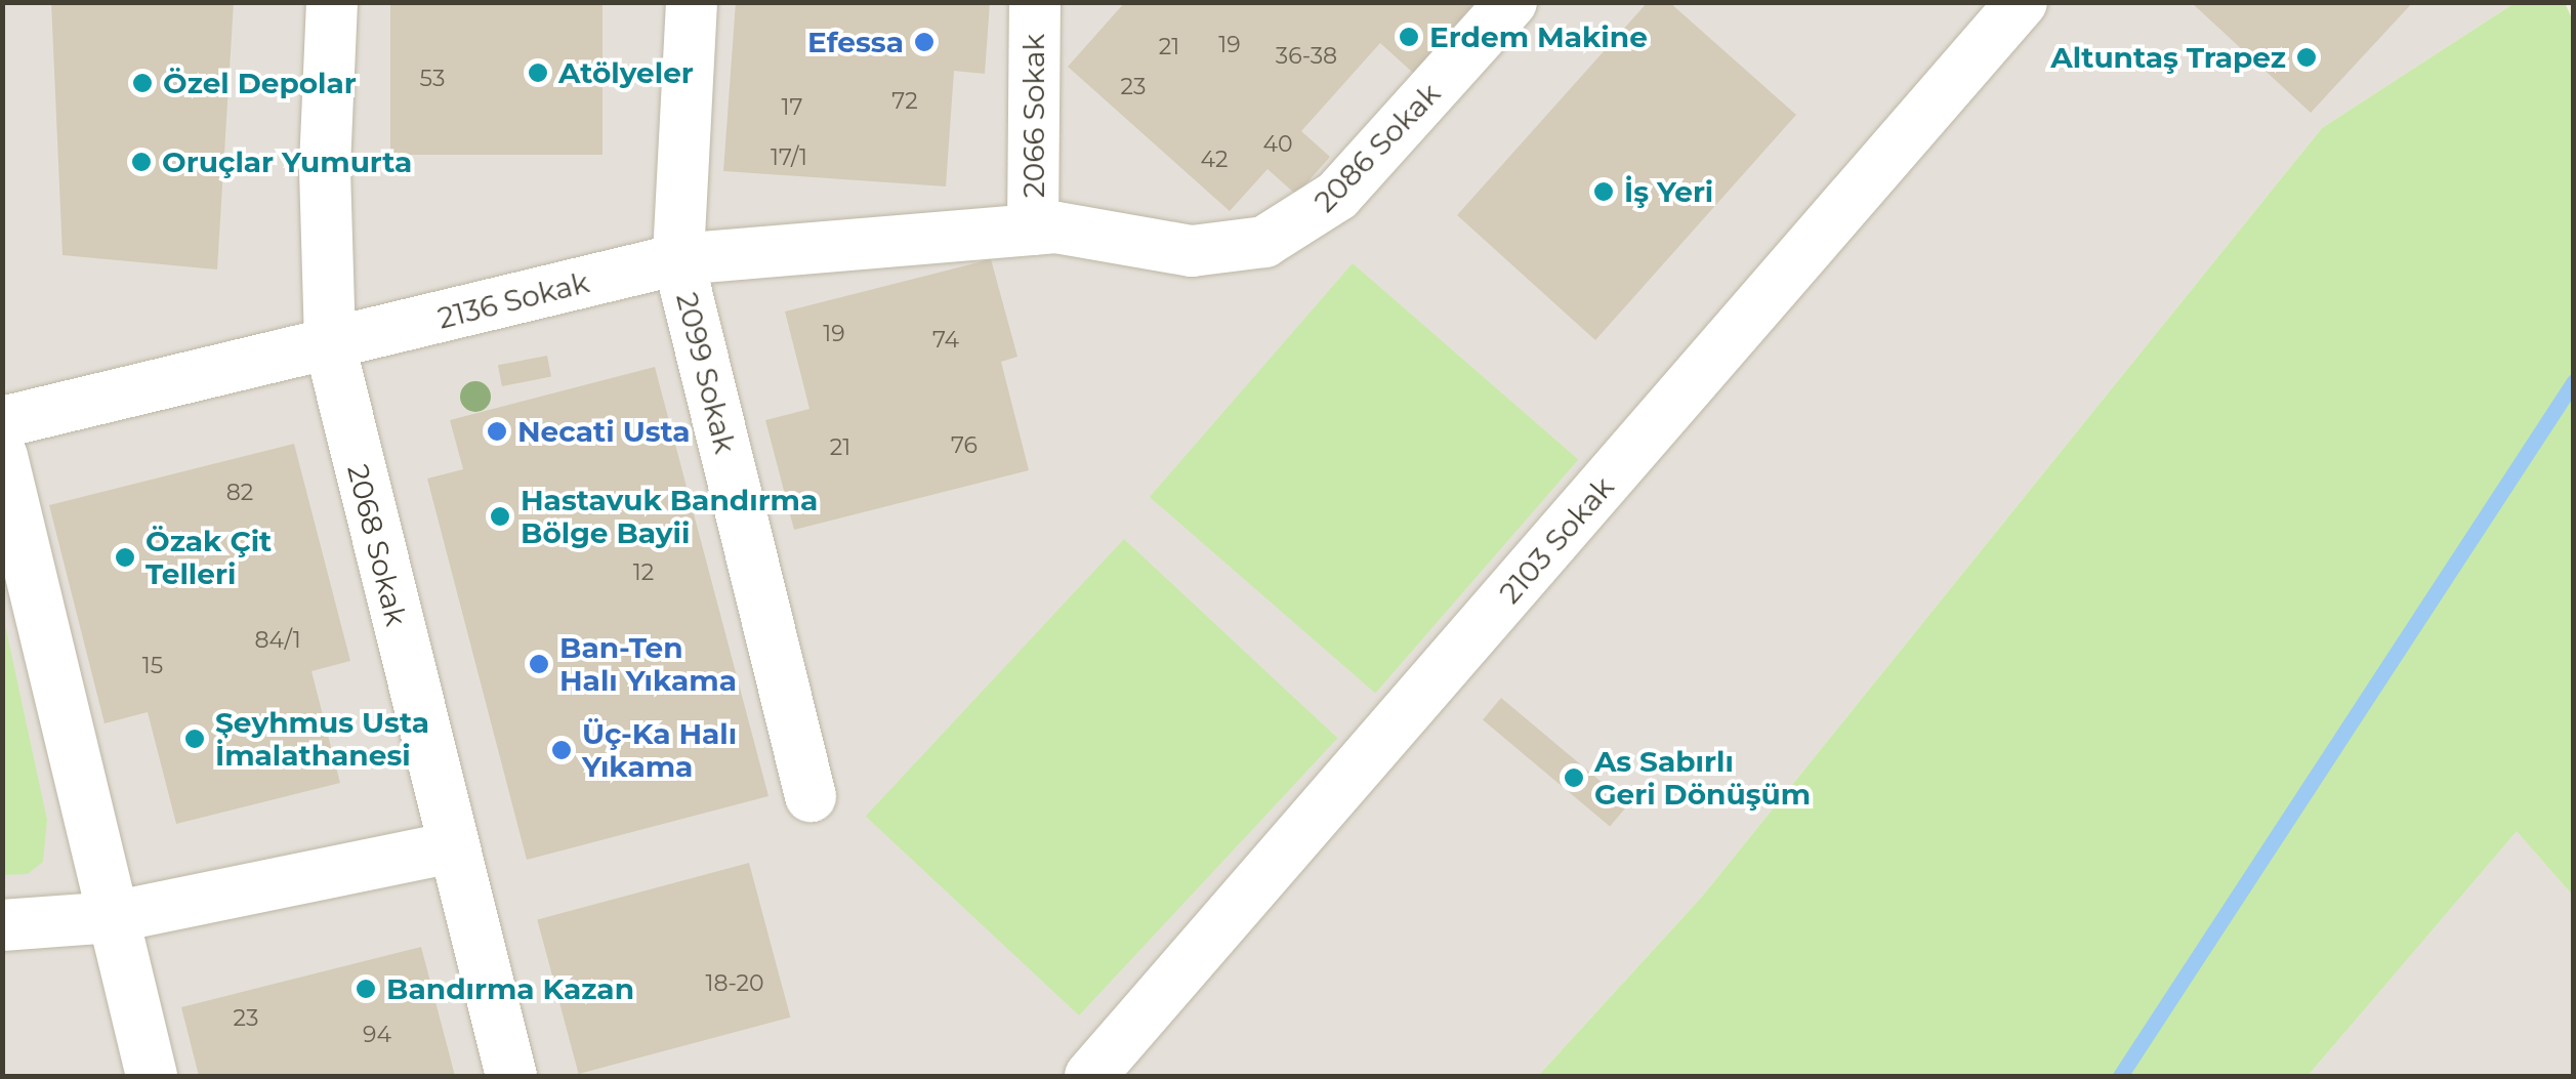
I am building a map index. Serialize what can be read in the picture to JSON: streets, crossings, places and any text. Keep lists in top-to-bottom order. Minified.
{"streets":{"street":["2066 Sokak","2086 Sokak","2136 Sokak","2099 Sokak","2103 Sokak","2068 Sokak"]},"crossings":[["2066 Sokak","2086 Sokak"],["2066 Sokak","2136 Sokak"],["2086 Sokak","2136 Sokak"],["2136 Sokak","2099 Sokak"],["2136 Sokak","2068 Sokak"]],"places":["Erdem Makine","Efessa","Altuntaş Trapez","Atölyeler","Özel Depolar","Oruçlar Yumurta","İş Yeri","Necati Usta","Hastavuk Bandırma Bölge Bayii","Özak Çit Telleri","Ban-Ten Halı Yıkama","Şeyhmus Usta İmalathanesi","Üç-Ka Halı Yıkama","As Sabırlı Geri Dönüşüm","Bandırma Kazan"],"house_numbers":["19","21","36-38","53","23","72","17","40","17/1","42","19","74","76","21","82","12","84/1","15","18-20","23","94"]}
